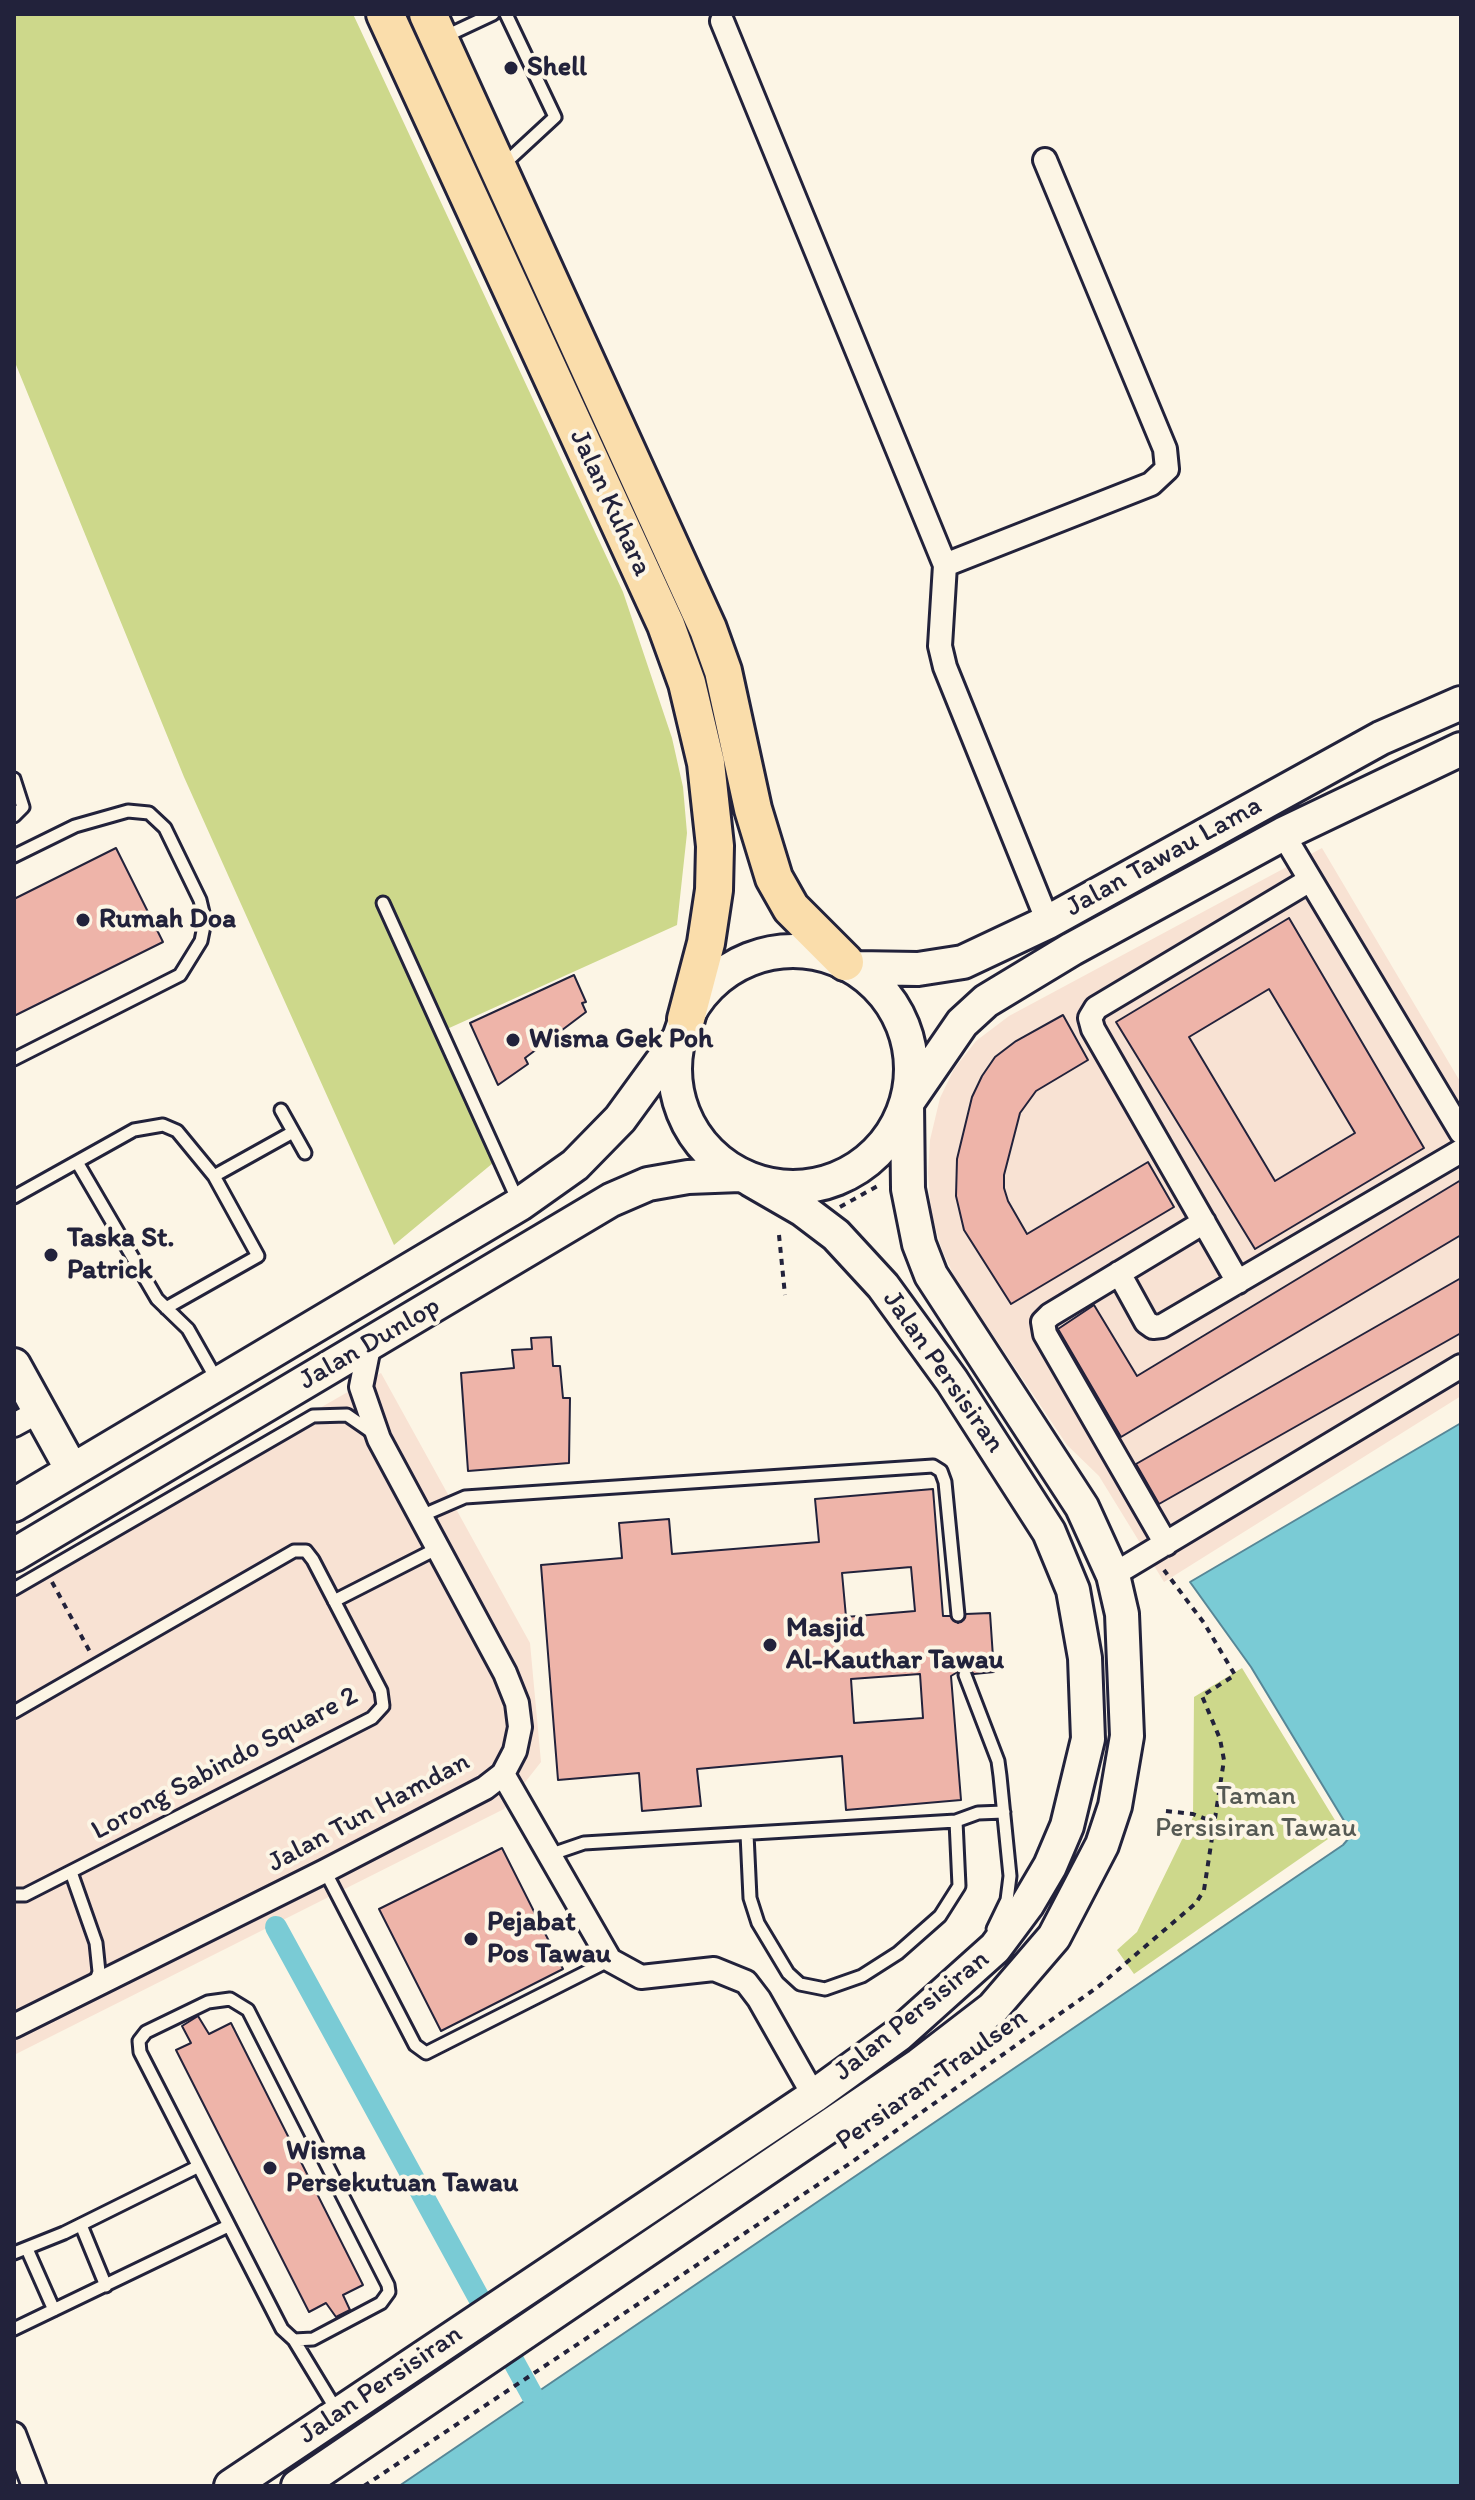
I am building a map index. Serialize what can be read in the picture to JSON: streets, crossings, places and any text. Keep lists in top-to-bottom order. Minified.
{"streets":{"main road":["Jalan Kuhara"],"street":["Jalan Tawau Lama","Jalan Dunlop","Jalan Persisiran","Jalan Tun Hamdan"],"lane":["Lorong Sabindo Square 2"],"path":["Persiaran Traulsen"]},"crossings":[["Jalan Kuhara","Jalan Tawau Lama"],["Jalan Kuhara","Jalan Dunlop"],["Jalan Kuhara","Jalan Persisiran"],["Jalan Tawau Lama","Jalan Dunlop"],["Jalan Tawau Lama","Jalan Persisiran"],["Jalan Dunlop","Jalan Persisiran"],["Jalan Dunlop","Jalan Tun Hamdan"],["Lorong Sabindo Square 2","Jalan Tun Hamdan"]],"parks":["Taman Persisiran Tawau"],"places":["Shell","Rumah Doa","Wisma Gek Poh","Taska St. Patrick","Masjid Al-Kauthar Tawau","Pejabat Pos Tawau","Wisma Persekutuan Tawau"]}
